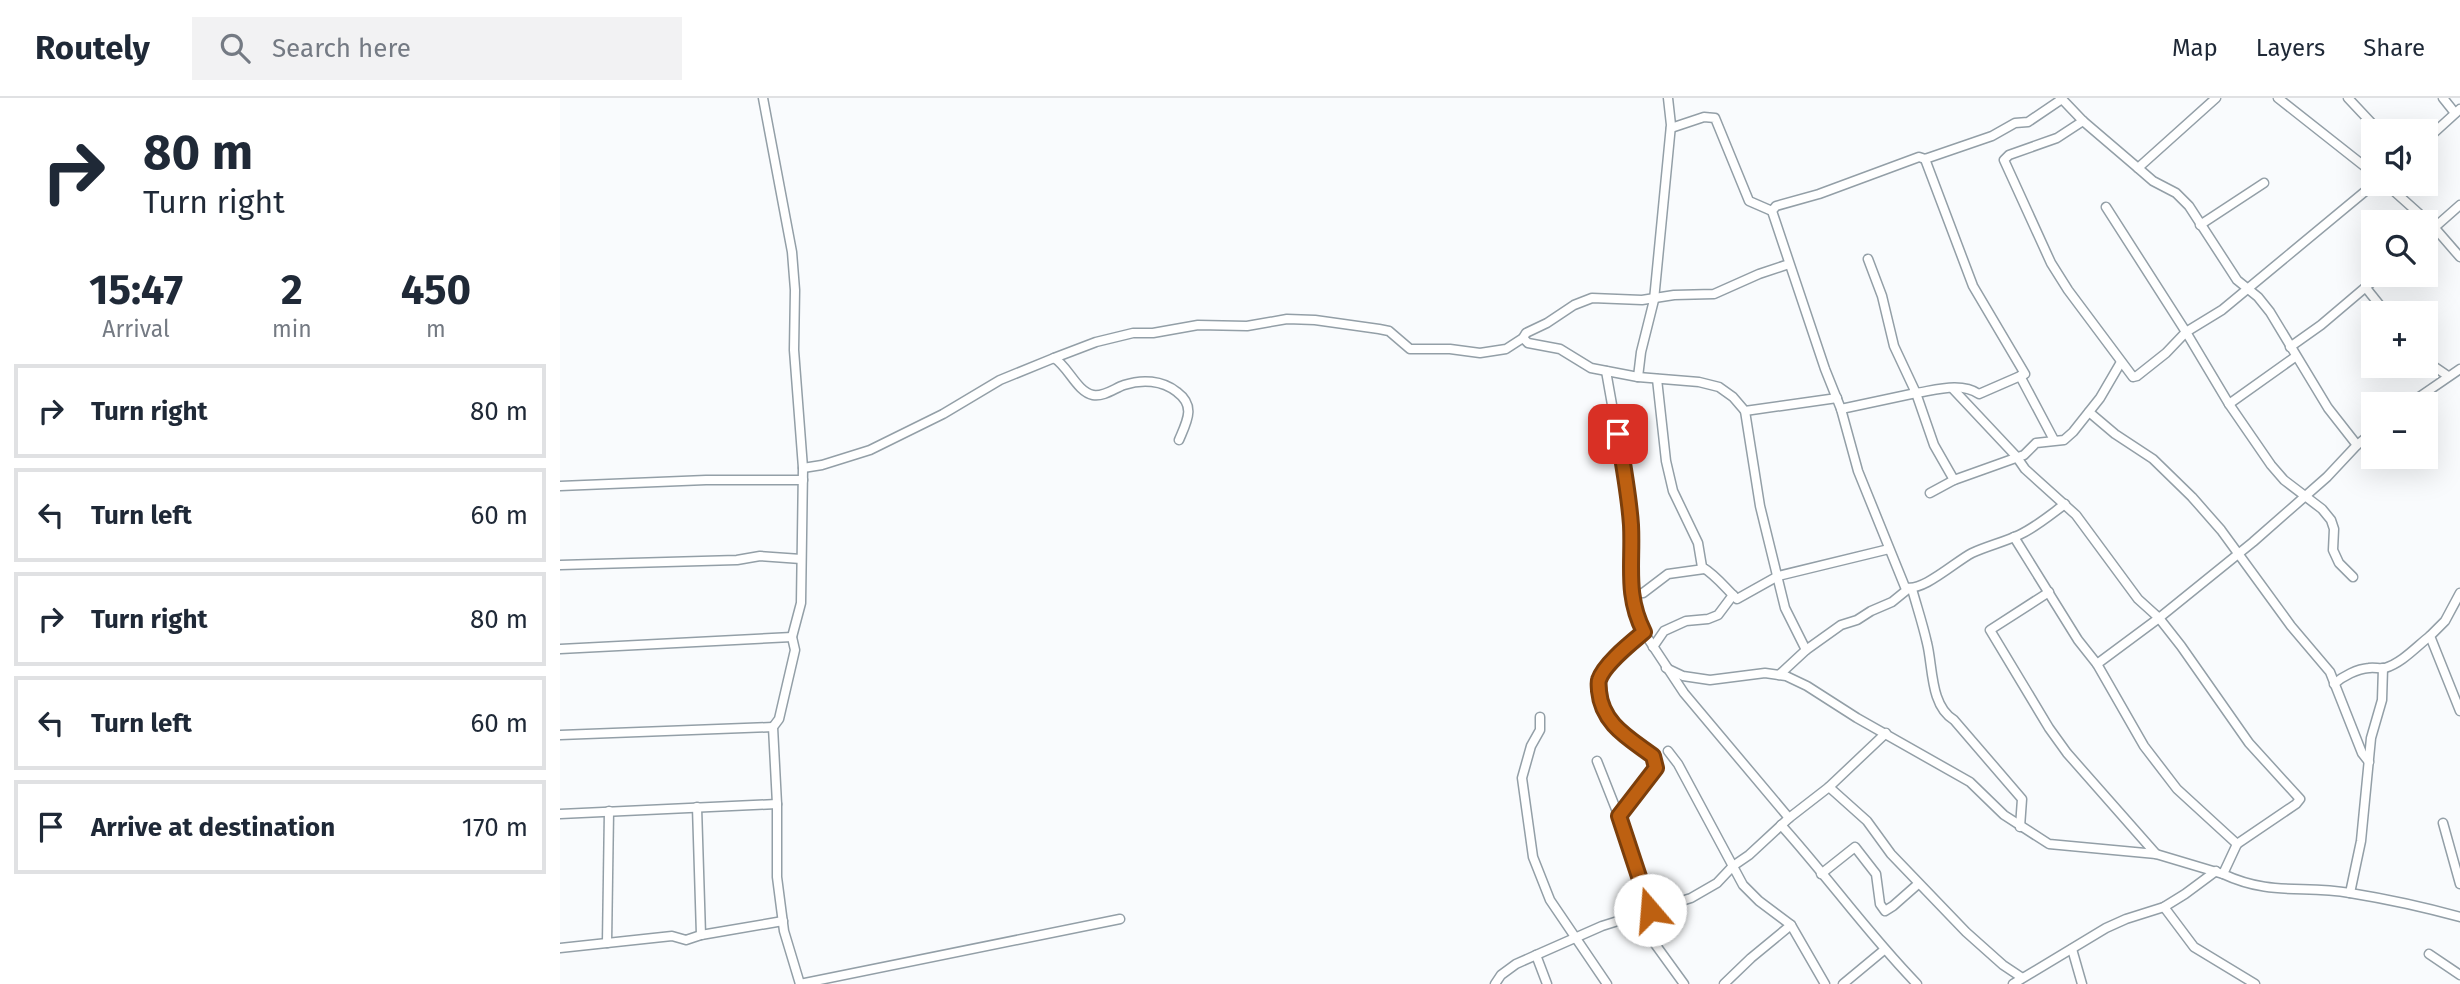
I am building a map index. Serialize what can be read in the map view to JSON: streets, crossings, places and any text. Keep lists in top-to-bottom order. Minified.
{"page":{"header":"Routely","search":"Search here","nav":["Map","Layers","Share"],"turn":["80 m","Turn right"],"map_buttons":["+","−"],"eta":["15:47","Arrival","2","min","450","m"],"list":[{"name":"Turn right","value":"80 m"},{"name":"Turn left","value":"60 m"},{"name":"Turn right","value":"80 m"},{"name":"Turn left","value":"60 m"},{"name":"Arrive at destination","value":"170 m"}]}}
